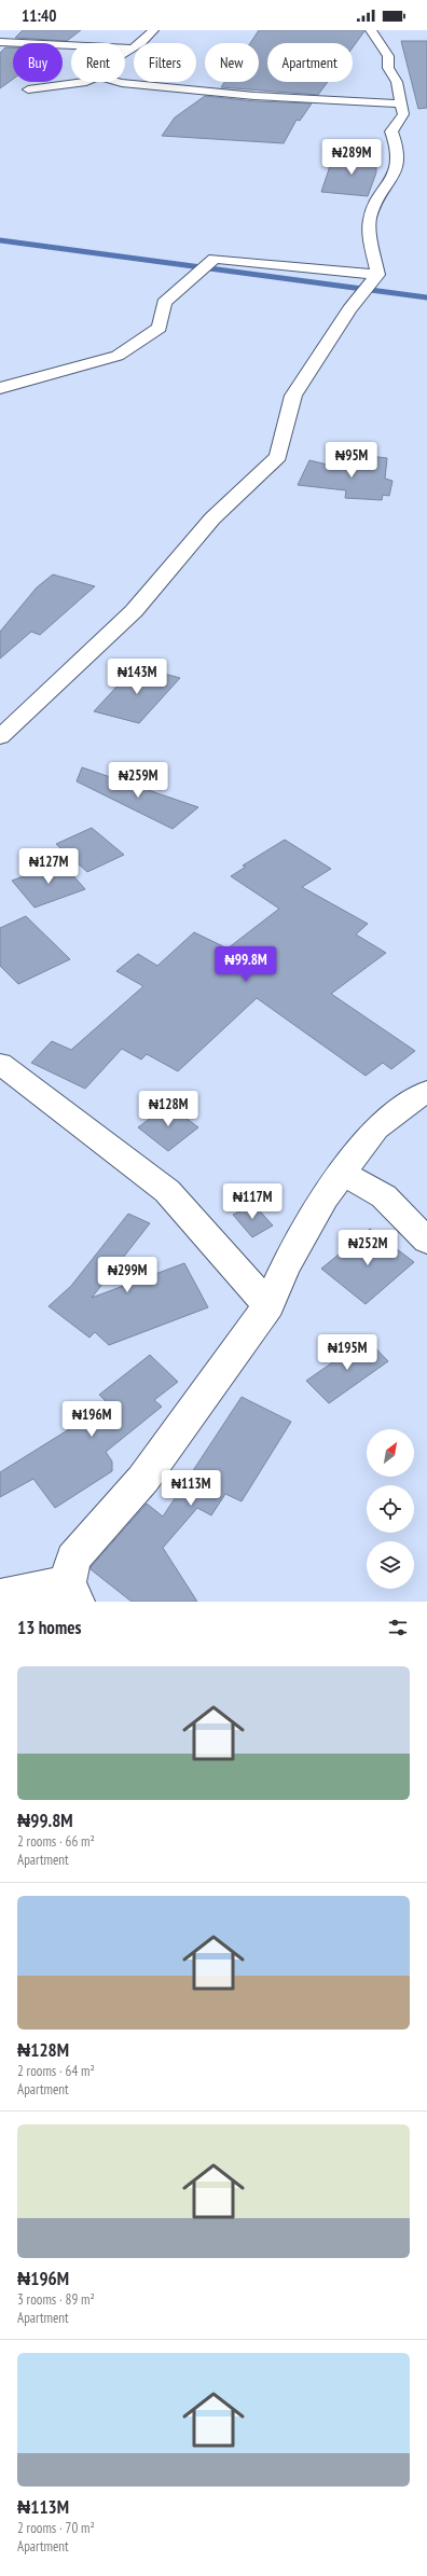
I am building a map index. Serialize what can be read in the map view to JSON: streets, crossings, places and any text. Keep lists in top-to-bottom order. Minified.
{"north":"top right","page":{"status":"11:40","chip":["Buy","Rent","Filters","New","Apartment"],"price":["₦289M","₦95M","₦143M","₦259M","₦127M","₦99.8M","₦128M","₦117M","₦252M","₦299M","₦195M","₦196M","₦113M"],"heading":"13 homes","list":[{"name":"₦99.8M","note":"2 rooms · 66 m² · Apartment"},{"name":"₦128M","note":"2 rooms · 64 m² · Apartment"},{"name":"₦196M","note":"3 rooms · 89 m² · Apartment"},{"name":"₦113M","note":"2 rooms · 70 m² · Apartment"}]}}
